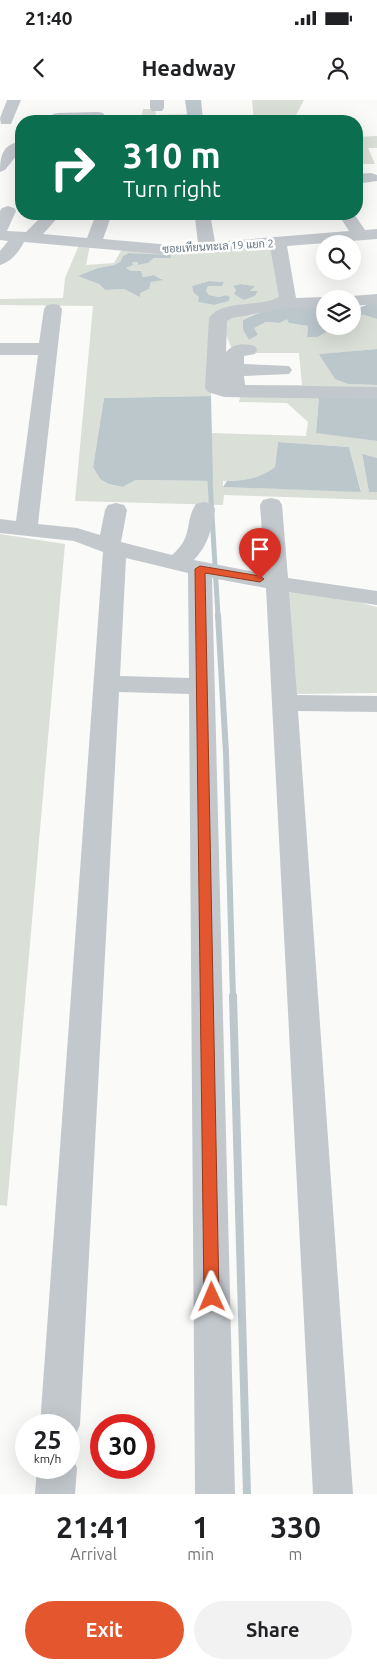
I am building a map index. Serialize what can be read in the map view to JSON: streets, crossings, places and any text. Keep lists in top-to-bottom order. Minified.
{"streets":{"street":["ซอยเทียนทะเล 19 แยก 2"]},"page":{"status":"21:40","header":"Headway","turn":["310 m","Turn right"],"speed":"25 km/h","limit":"30","eta":["21:41","Arrival","1","min","330","m"],"buttons":["Exit","Share"]}}
